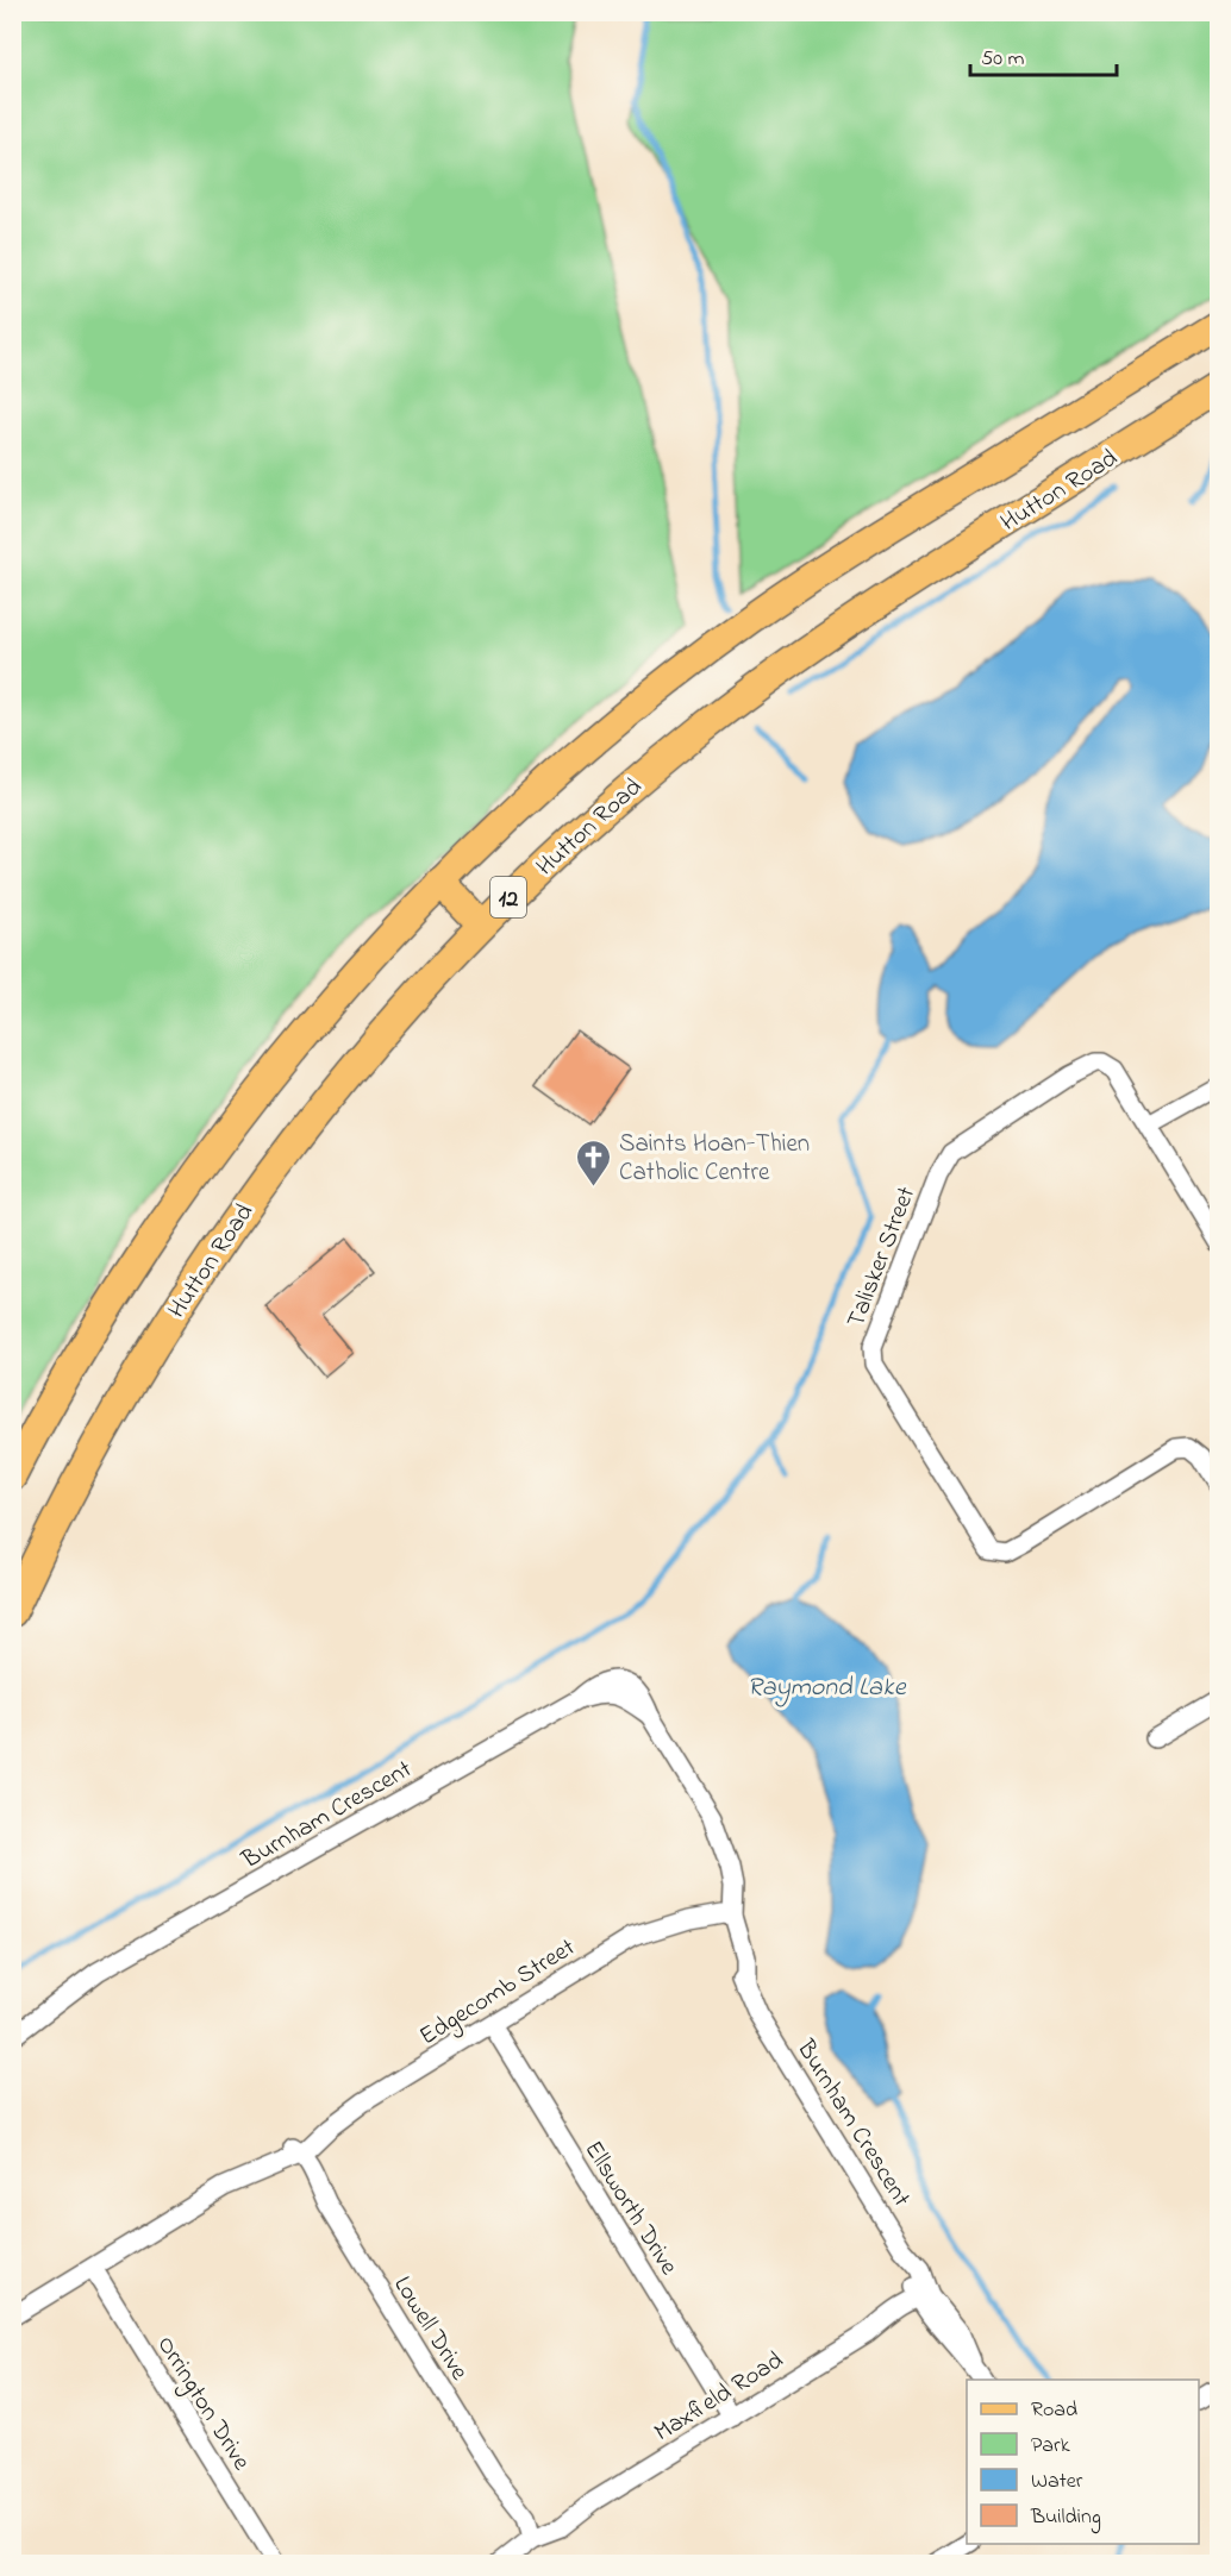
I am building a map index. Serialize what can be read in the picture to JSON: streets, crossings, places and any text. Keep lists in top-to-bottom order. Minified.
{"streets":{"main road":["Hutton Road","12"],"street":["Talisker Street","Burnham Crescent","Edgecomb Street","Ellsworth Drive","Lowell Drive","Maxfield Road","Orrington Drive"]},"crossings":[["Burnham Crescent","Edgecomb Street"],["Burnham Crescent","Maxfield Road"],["Edgecomb Street","Ellsworth Drive"],["Edgecomb Street","Lowell Drive"],["Edgecomb Street","Orrington Drive"],["Ellsworth Drive","Maxfield Road"],["Lowell Drive","Maxfield Road"]],"water":["Raymond Lake"],"places":{"church":["Saints Hoan-Thien Catholic Centre"]},"legend":["Road","Park","Water","Building"],"scale_bar":"50 m"}
